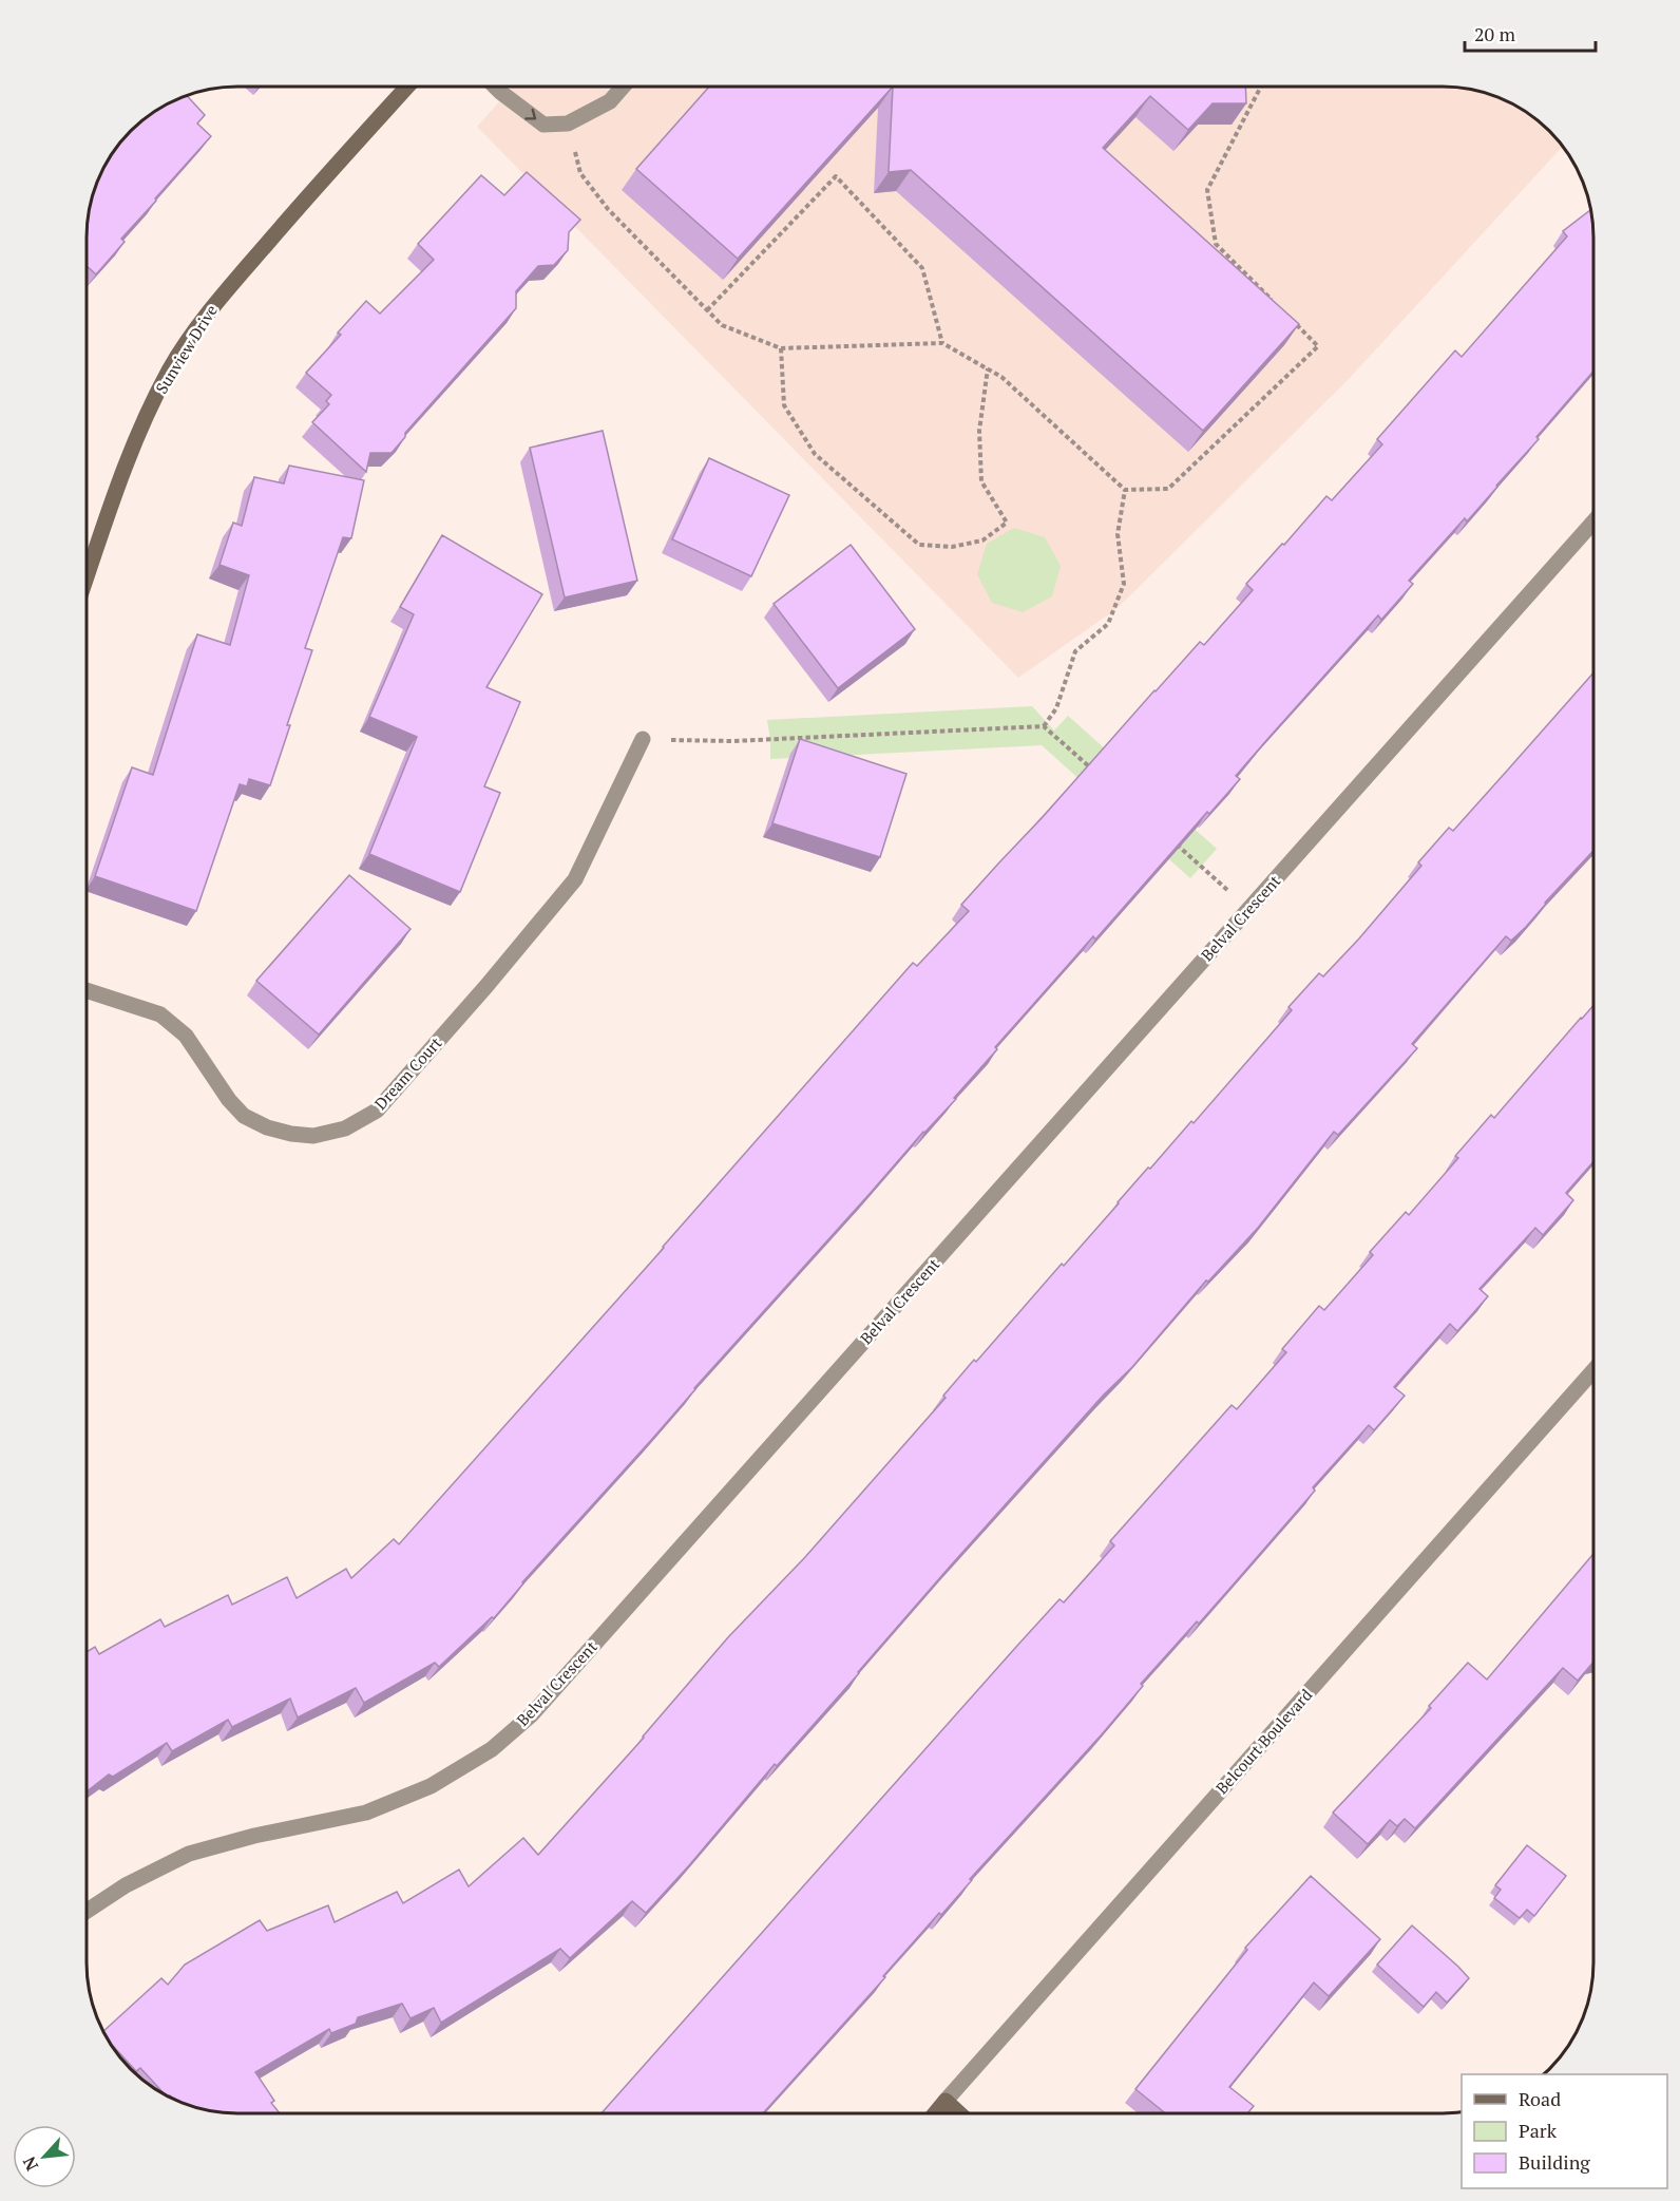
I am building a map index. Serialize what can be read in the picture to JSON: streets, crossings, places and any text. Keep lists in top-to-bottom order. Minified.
{"streets":{"street":["Sunview Drive","Belval Crescent","Dream Court","Belcourt Boulevard"]},"legend":["Road","Park","Building"],"scale_bar":"20 m","north":"bottom left"}
